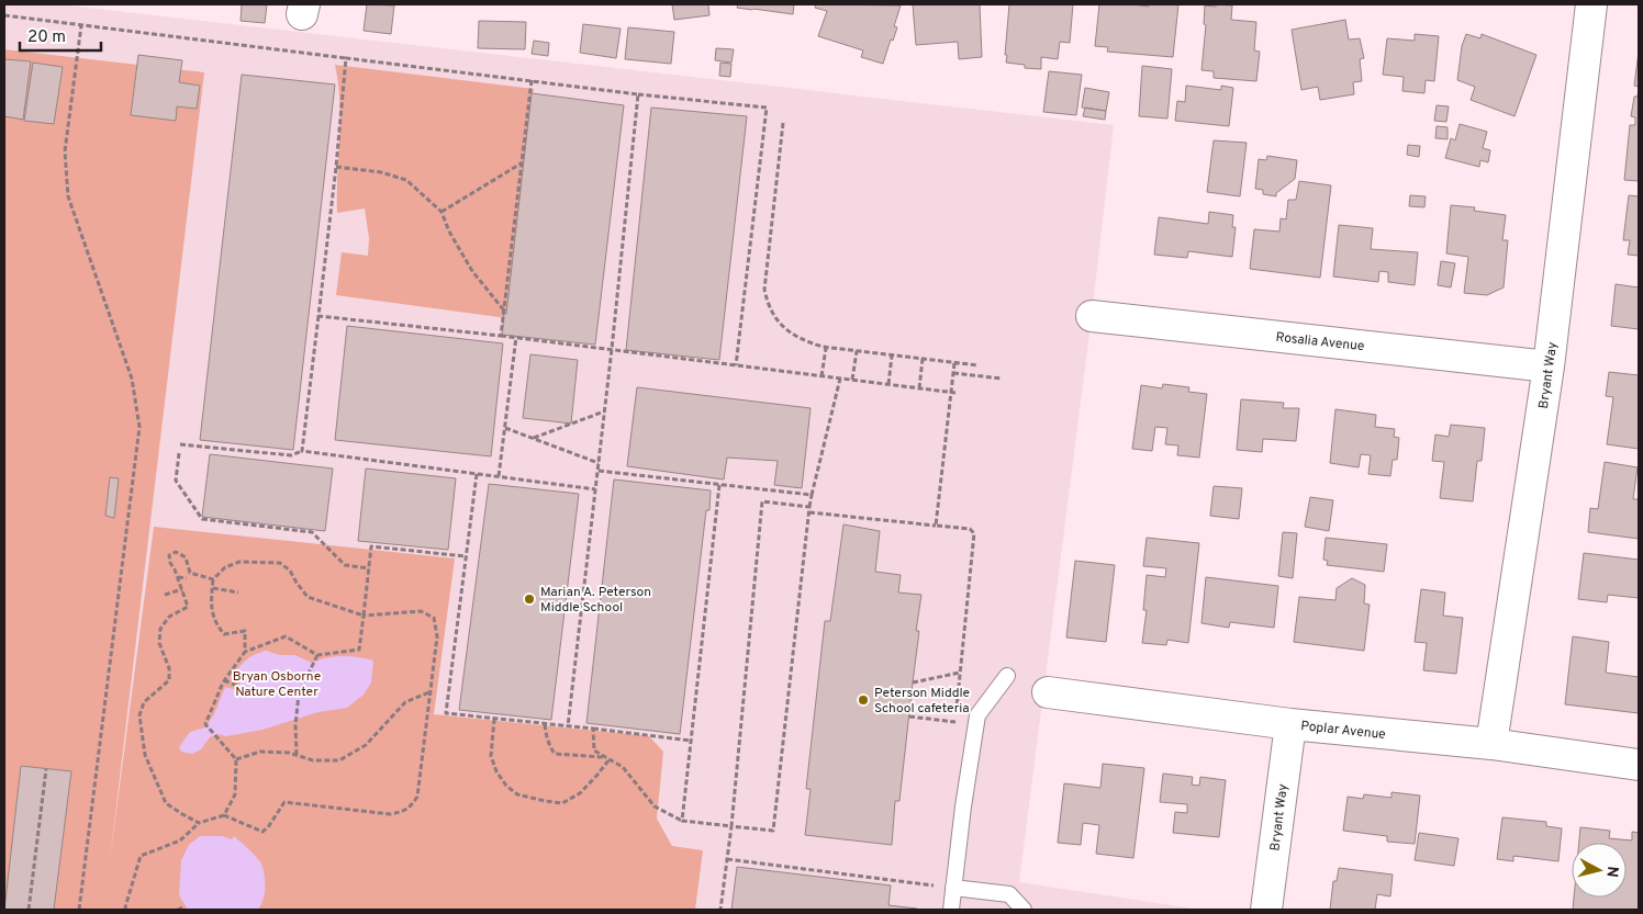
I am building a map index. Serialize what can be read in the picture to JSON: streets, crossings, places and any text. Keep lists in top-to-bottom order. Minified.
{"streets":{"street":["Rosalia Avenue","Bryant Way","Poplar Avenue"]},"crossings":[["Rosalia Avenue","Bryant Way"],["Bryant Way","Poplar Avenue"]],"parks":["Bryan Osborne Nature Center"],"places":["Marian A. Peterson Middle School","Peterson Middle School cafeteria"],"scale_bar":"20 m","north":"right"}
